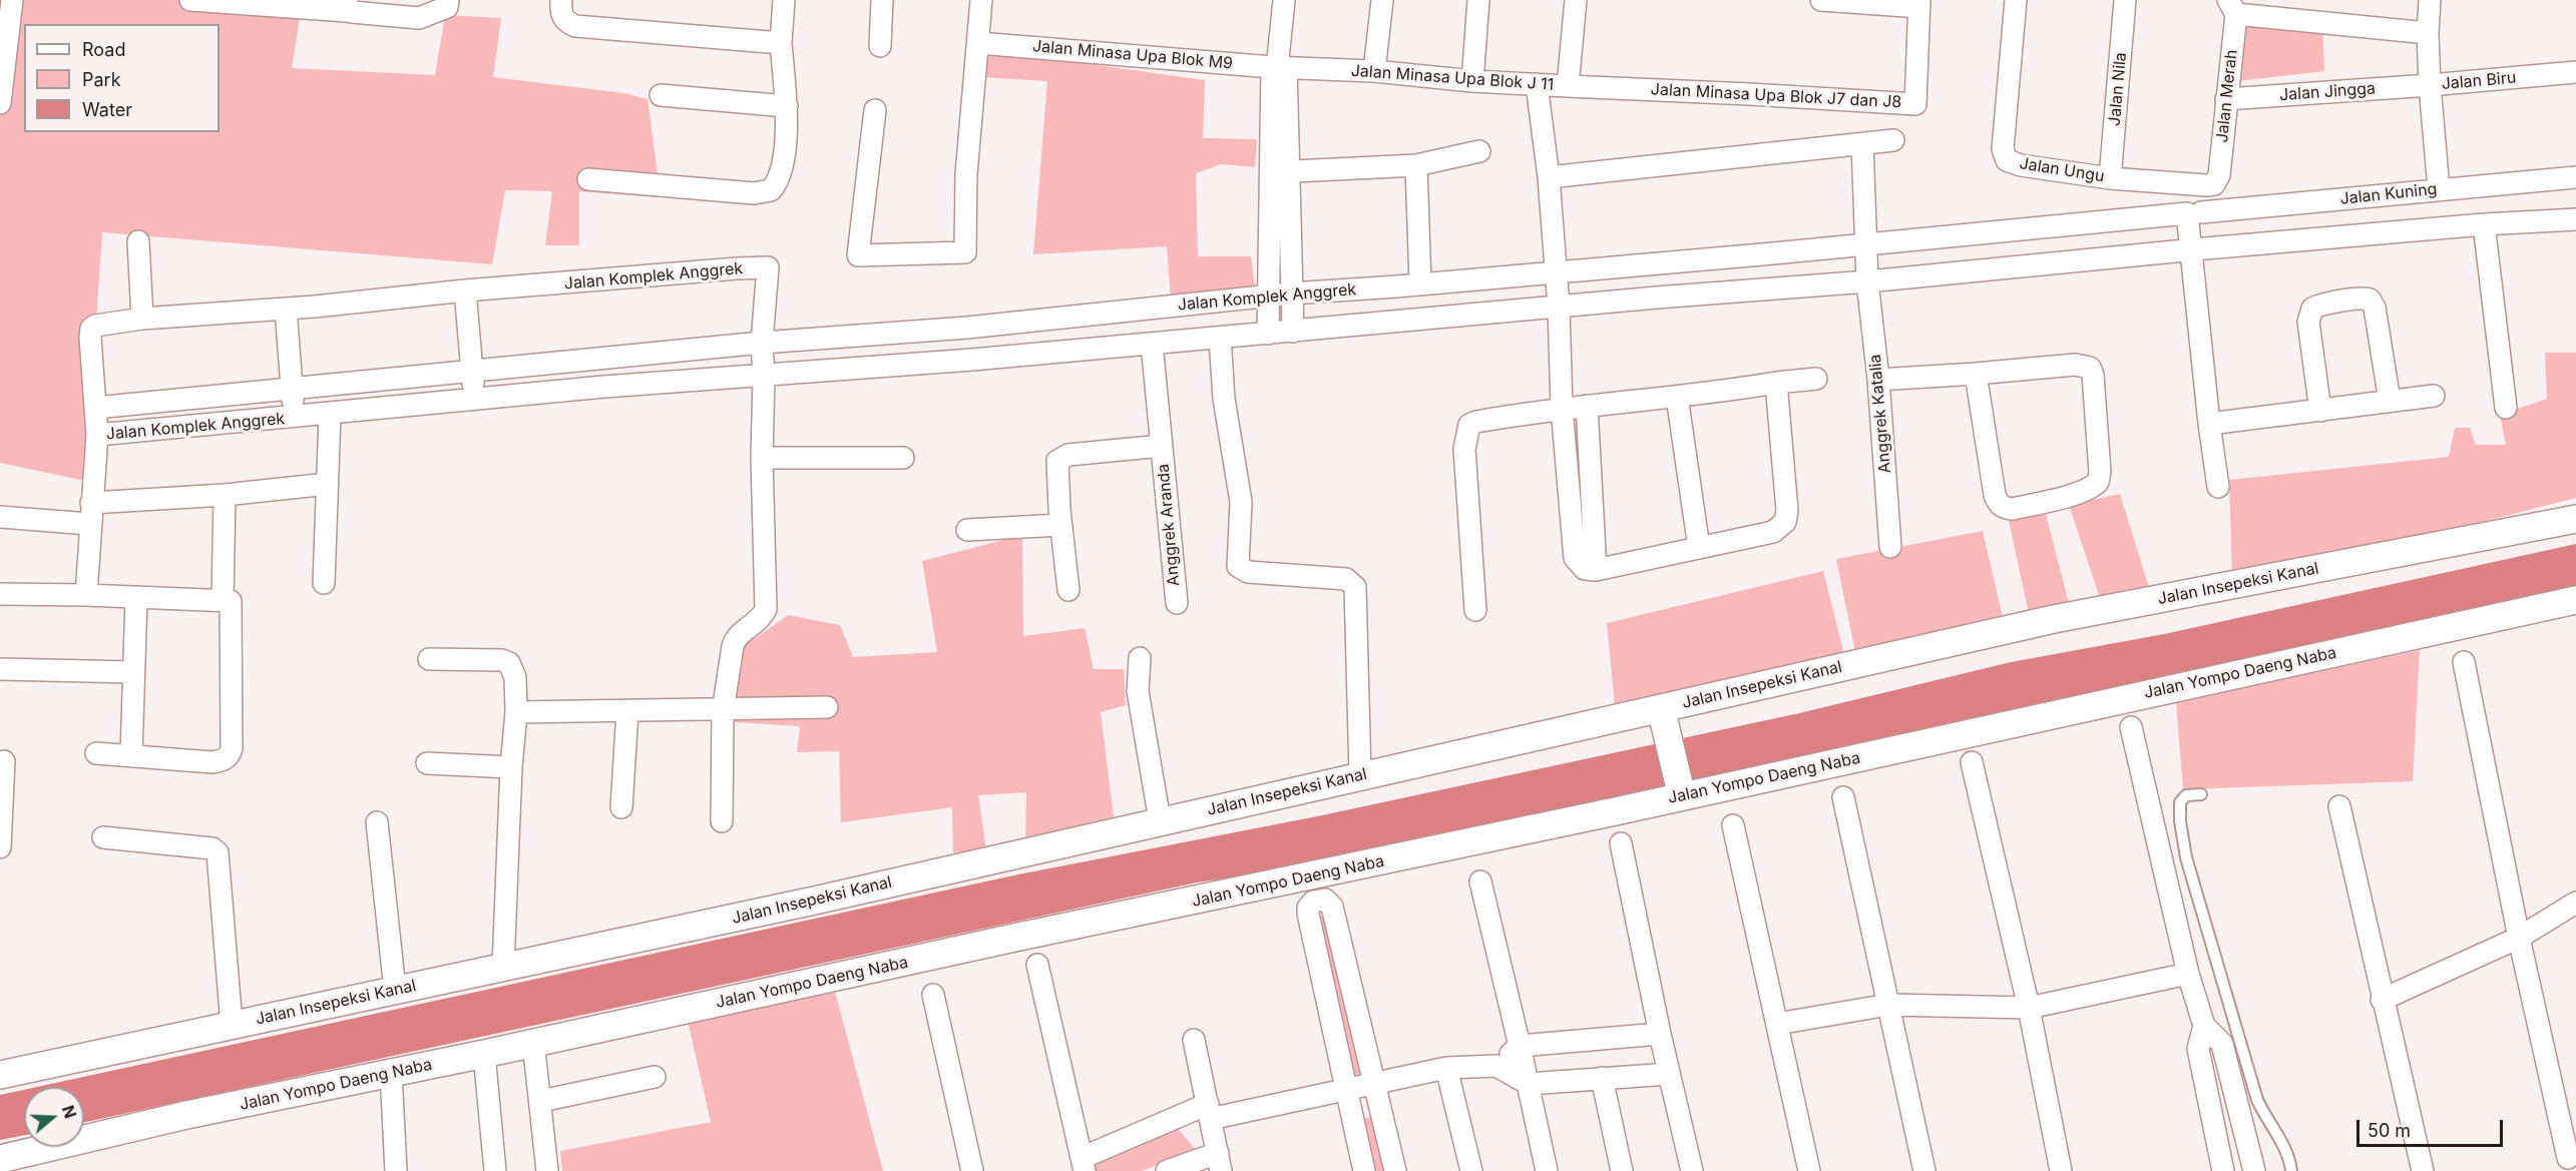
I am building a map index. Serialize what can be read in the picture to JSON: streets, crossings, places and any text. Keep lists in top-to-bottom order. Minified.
{"streets":{"street":["Jalan Minasa Upa Blok M9","Jalan Minasa Upa Blok J 11","Jalan Biru","Jalan Nila","Jalan Jingga","Jalan Minasa Upa Blok J7 dan J8","Jalan Merah","Jalan Ungu","Jalan Kuning","Jalan Komplek Anggrek","Anggrek Katalia","Anggrek Aranda","Jalan Insepeksi Kanal","Jalan Yompo Daeng Naba"]},"crossings":[["Jalan Minasa Upa Blok M9","Jalan Minasa Upa Blok J 11"],["Jalan Minasa Upa Blok J 11","Jalan Minasa Upa Blok J7 dan J8"],["Jalan Biru","Jalan Jingga"],["Jalan Nila","Jalan Ungu"],["Jalan Jingga","Jalan Merah"],["Jalan Merah","Jalan Ungu"],["Jalan Kuning","Jalan Komplek Anggrek"],["Jalan Kuning","Anggrek Katalia"],["Jalan Komplek Anggrek","Anggrek Katalia"],["Jalan Komplek Anggrek","Anggrek Aranda"]],"legend":["Road","Park","Water"],"scale_bar":"50 m","north":"right"}
